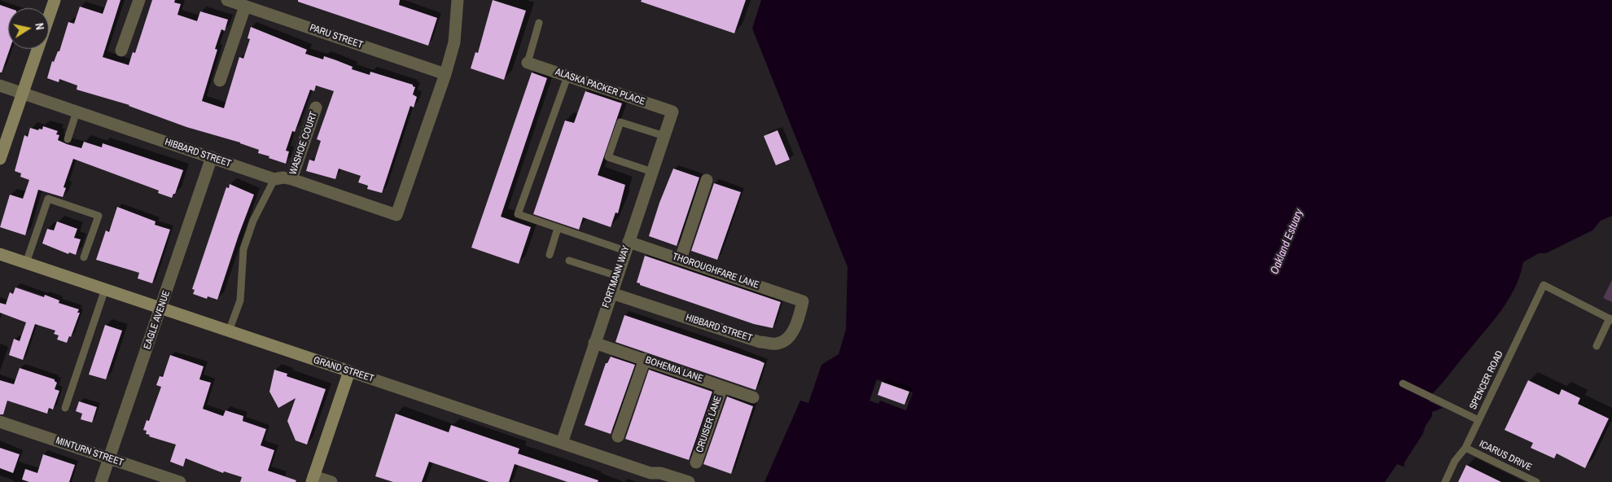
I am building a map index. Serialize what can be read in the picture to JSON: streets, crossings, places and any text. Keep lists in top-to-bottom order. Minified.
{"streets":{"street":["PARU STREET","ALASKA PACKER PLACE","WASHOE COURT","HIBBARD STREET","THOROUGHFARE LANE","FORTMANN WAY","EAGLE AVENUE","GRAND STREET","BOHEMIA LANE","CRUISER LANE","MINTURN STREET"],"lane":["SPENCER ROAD","ICARUS DRIVE"]},"crossings":[["PARU STREET","HIBBARD STREET"],["ALASKA PACKER PLACE","FORTMANN WAY"],["WASHOE COURT","HIBBARD STREET"],["HIBBARD STREET","THOROUGHFARE LANE"],["HIBBARD STREET","FORTMANN WAY"],["HIBBARD STREET","EAGLE AVENUE"],["THOROUGHFARE LANE","FORTMANN WAY"],["FORTMANN WAY","GRAND STREET"],["FORTMANN WAY","BOHEMIA LANE"],["EAGLE AVENUE","GRAND STREET"],["EAGLE AVENUE","MINTURN STREET"],["BOHEMIA LANE","CRUISER LANE"],["SPENCER ROAD","ICARUS DRIVE"]],"water":["Oakland Estuary"],"north":"right"}
